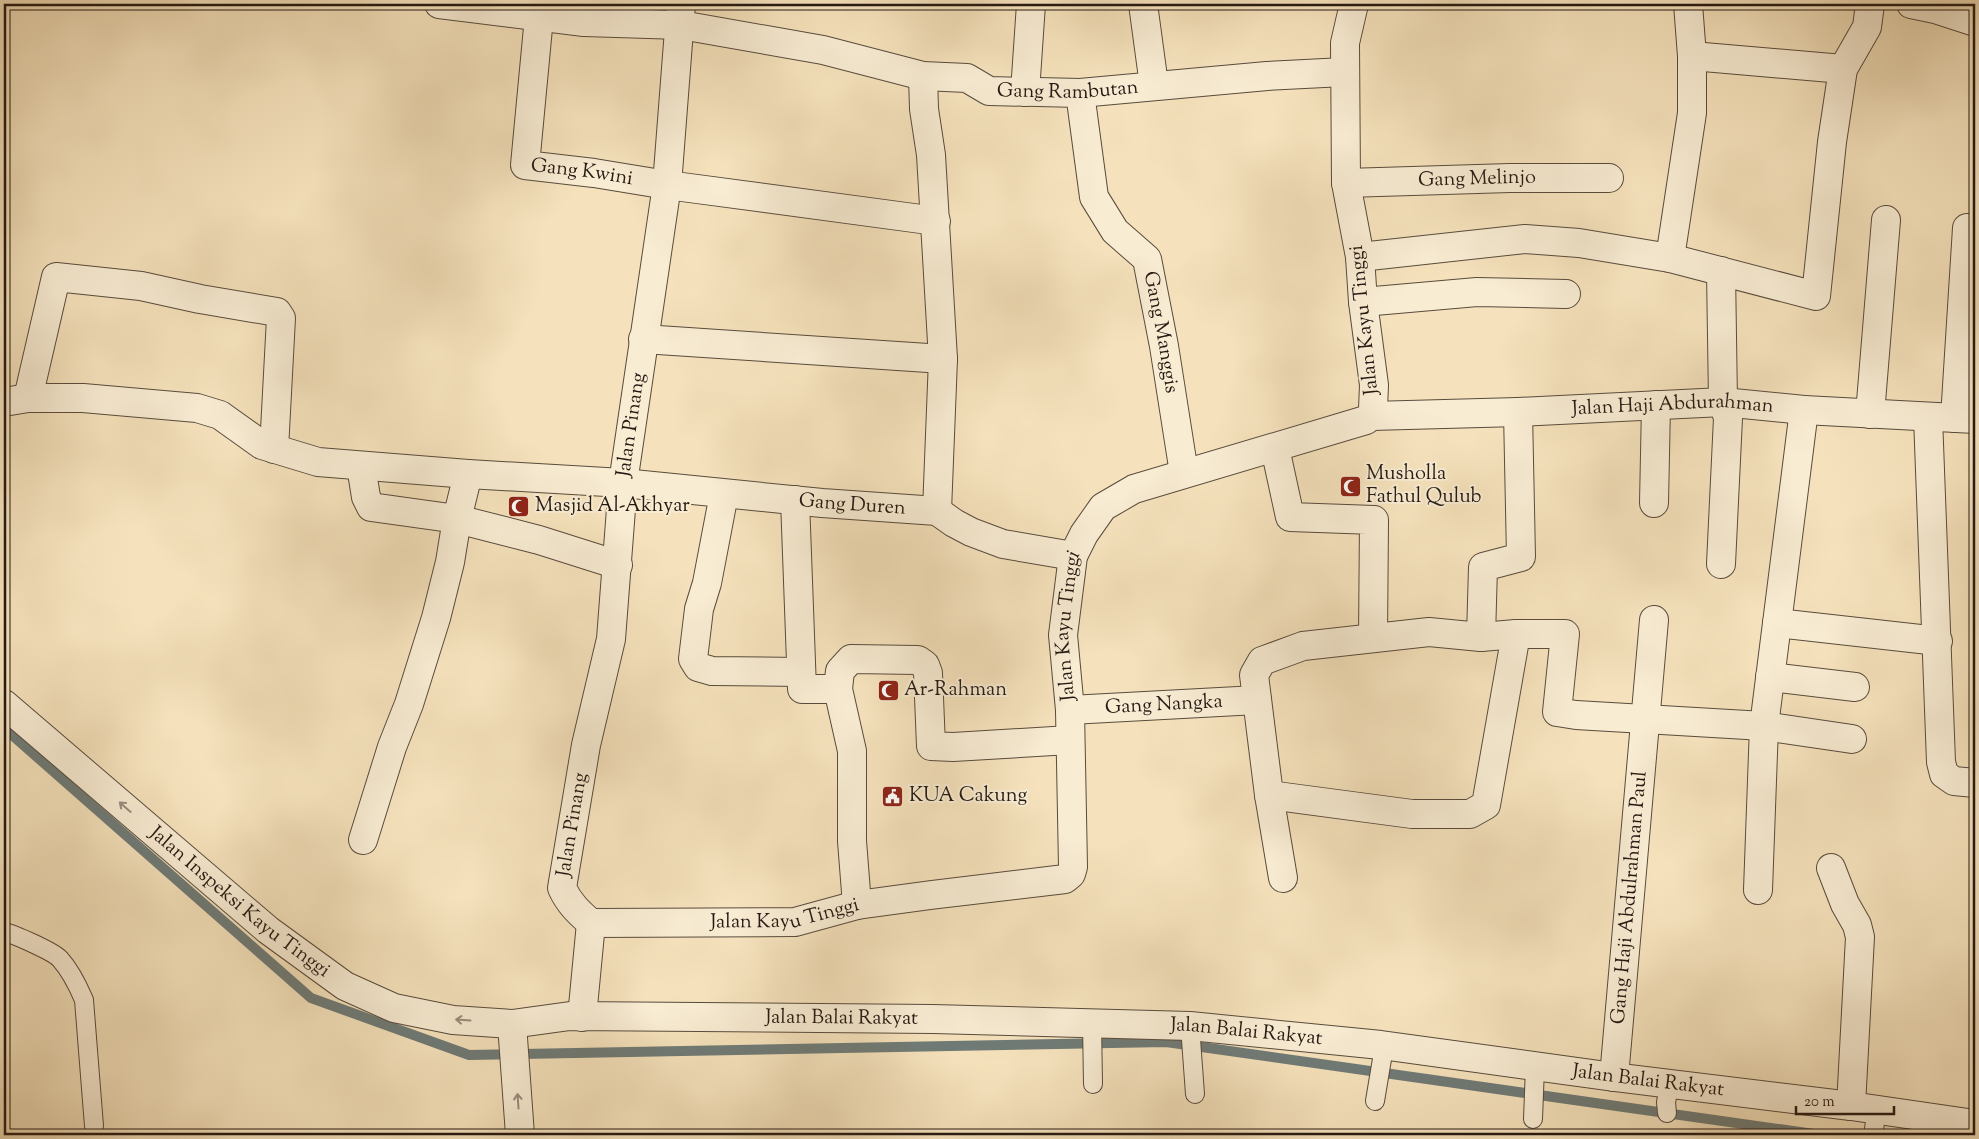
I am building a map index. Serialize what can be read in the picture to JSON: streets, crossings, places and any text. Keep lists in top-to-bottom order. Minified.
{"streets":{"street":["Gang Rambutan","Gang Kwini","Gang Melinjo","Jalan Kayu Tinggi","Gang Manggis","Jalan Haji Abdurahman","Jalan Pinang","Gang Duren","Gang Nangka","Gang Haji Abdulrahman Paul","Jalan Inspeksi Kayu Tinggi","Jalan Balai Rakyat"]},"crossings":[["Gang Rambutan","Gang Kwini"],["Gang Rambutan","Jalan Kayu Tinggi"],["Gang Rambutan","Gang Manggis"],["Gang Rambutan","Jalan Pinang"],["Gang Kwini","Jalan Pinang"],["Gang Melinjo","Jalan Kayu Tinggi"],["Jalan Kayu Tinggi","Gang Manggis"],["Jalan Kayu Tinggi","Jalan Haji Abdurahman"],["Jalan Kayu Tinggi","Jalan Pinang"],["Jalan Kayu Tinggi","Gang Nangka"],["Jalan Pinang","Gang Duren"],["Gang Haji Abdulrahman Paul","Jalan Balai Rakyat"],["Jalan Inspeksi Kayu Tinggi","Jalan Balai Rakyat"]],"one_way":["Jalan Inspeksi Kayu Tinggi"],"places":{"mosque":["Musholla Fathul Qulub","Masjid Al-Akhyar","Ar-Rahman"],"public building":["KUA Cakung"]},"scale_bar":"20 m"}
